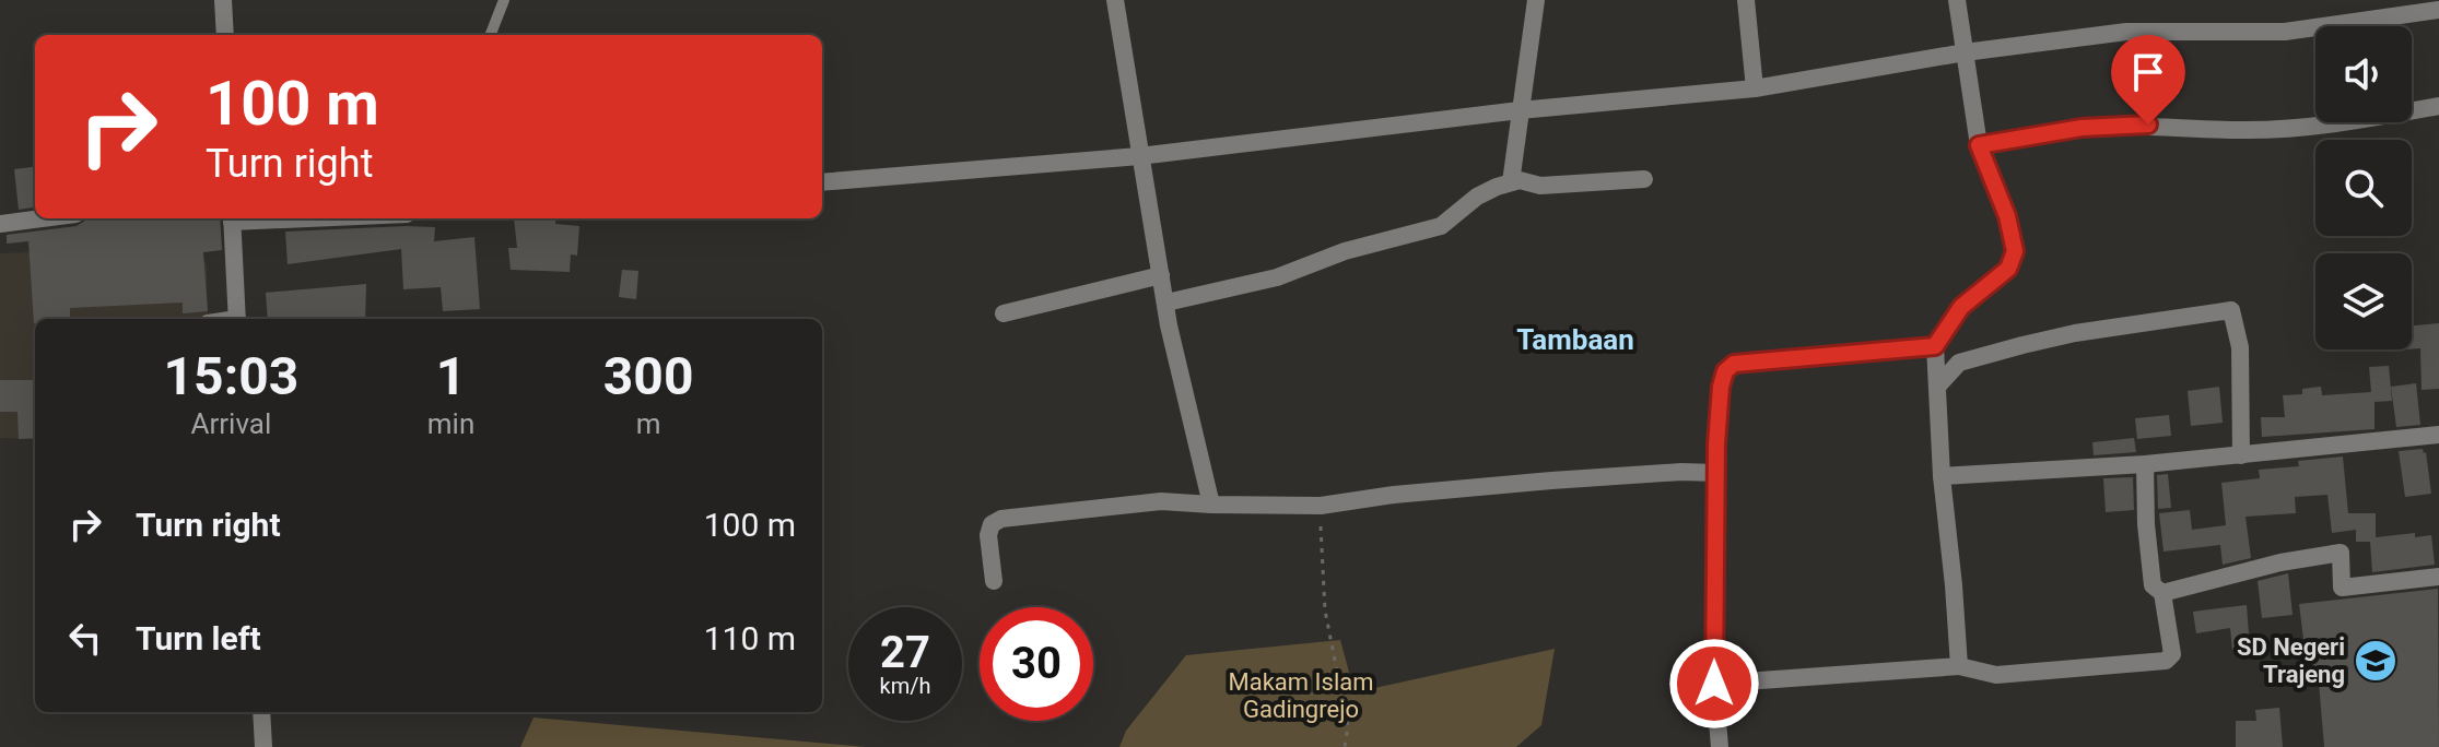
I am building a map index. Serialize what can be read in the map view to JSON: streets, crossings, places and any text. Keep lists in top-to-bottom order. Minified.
{"districts":["Tambaan"],"parks":["Makam Islam Gadingrejo"],"places":{"school or university":["SD Negeri Trajeng"]},"page":{"turn":["100 m","Turn right"],"eta":["15:03","Arrival","1","min","300","m"],"list":[{"name":"Turn right","value":"100 m"},{"name":"Turn left","value":"110 m"}],"speed":"27 km/h","limit":"30"}}
